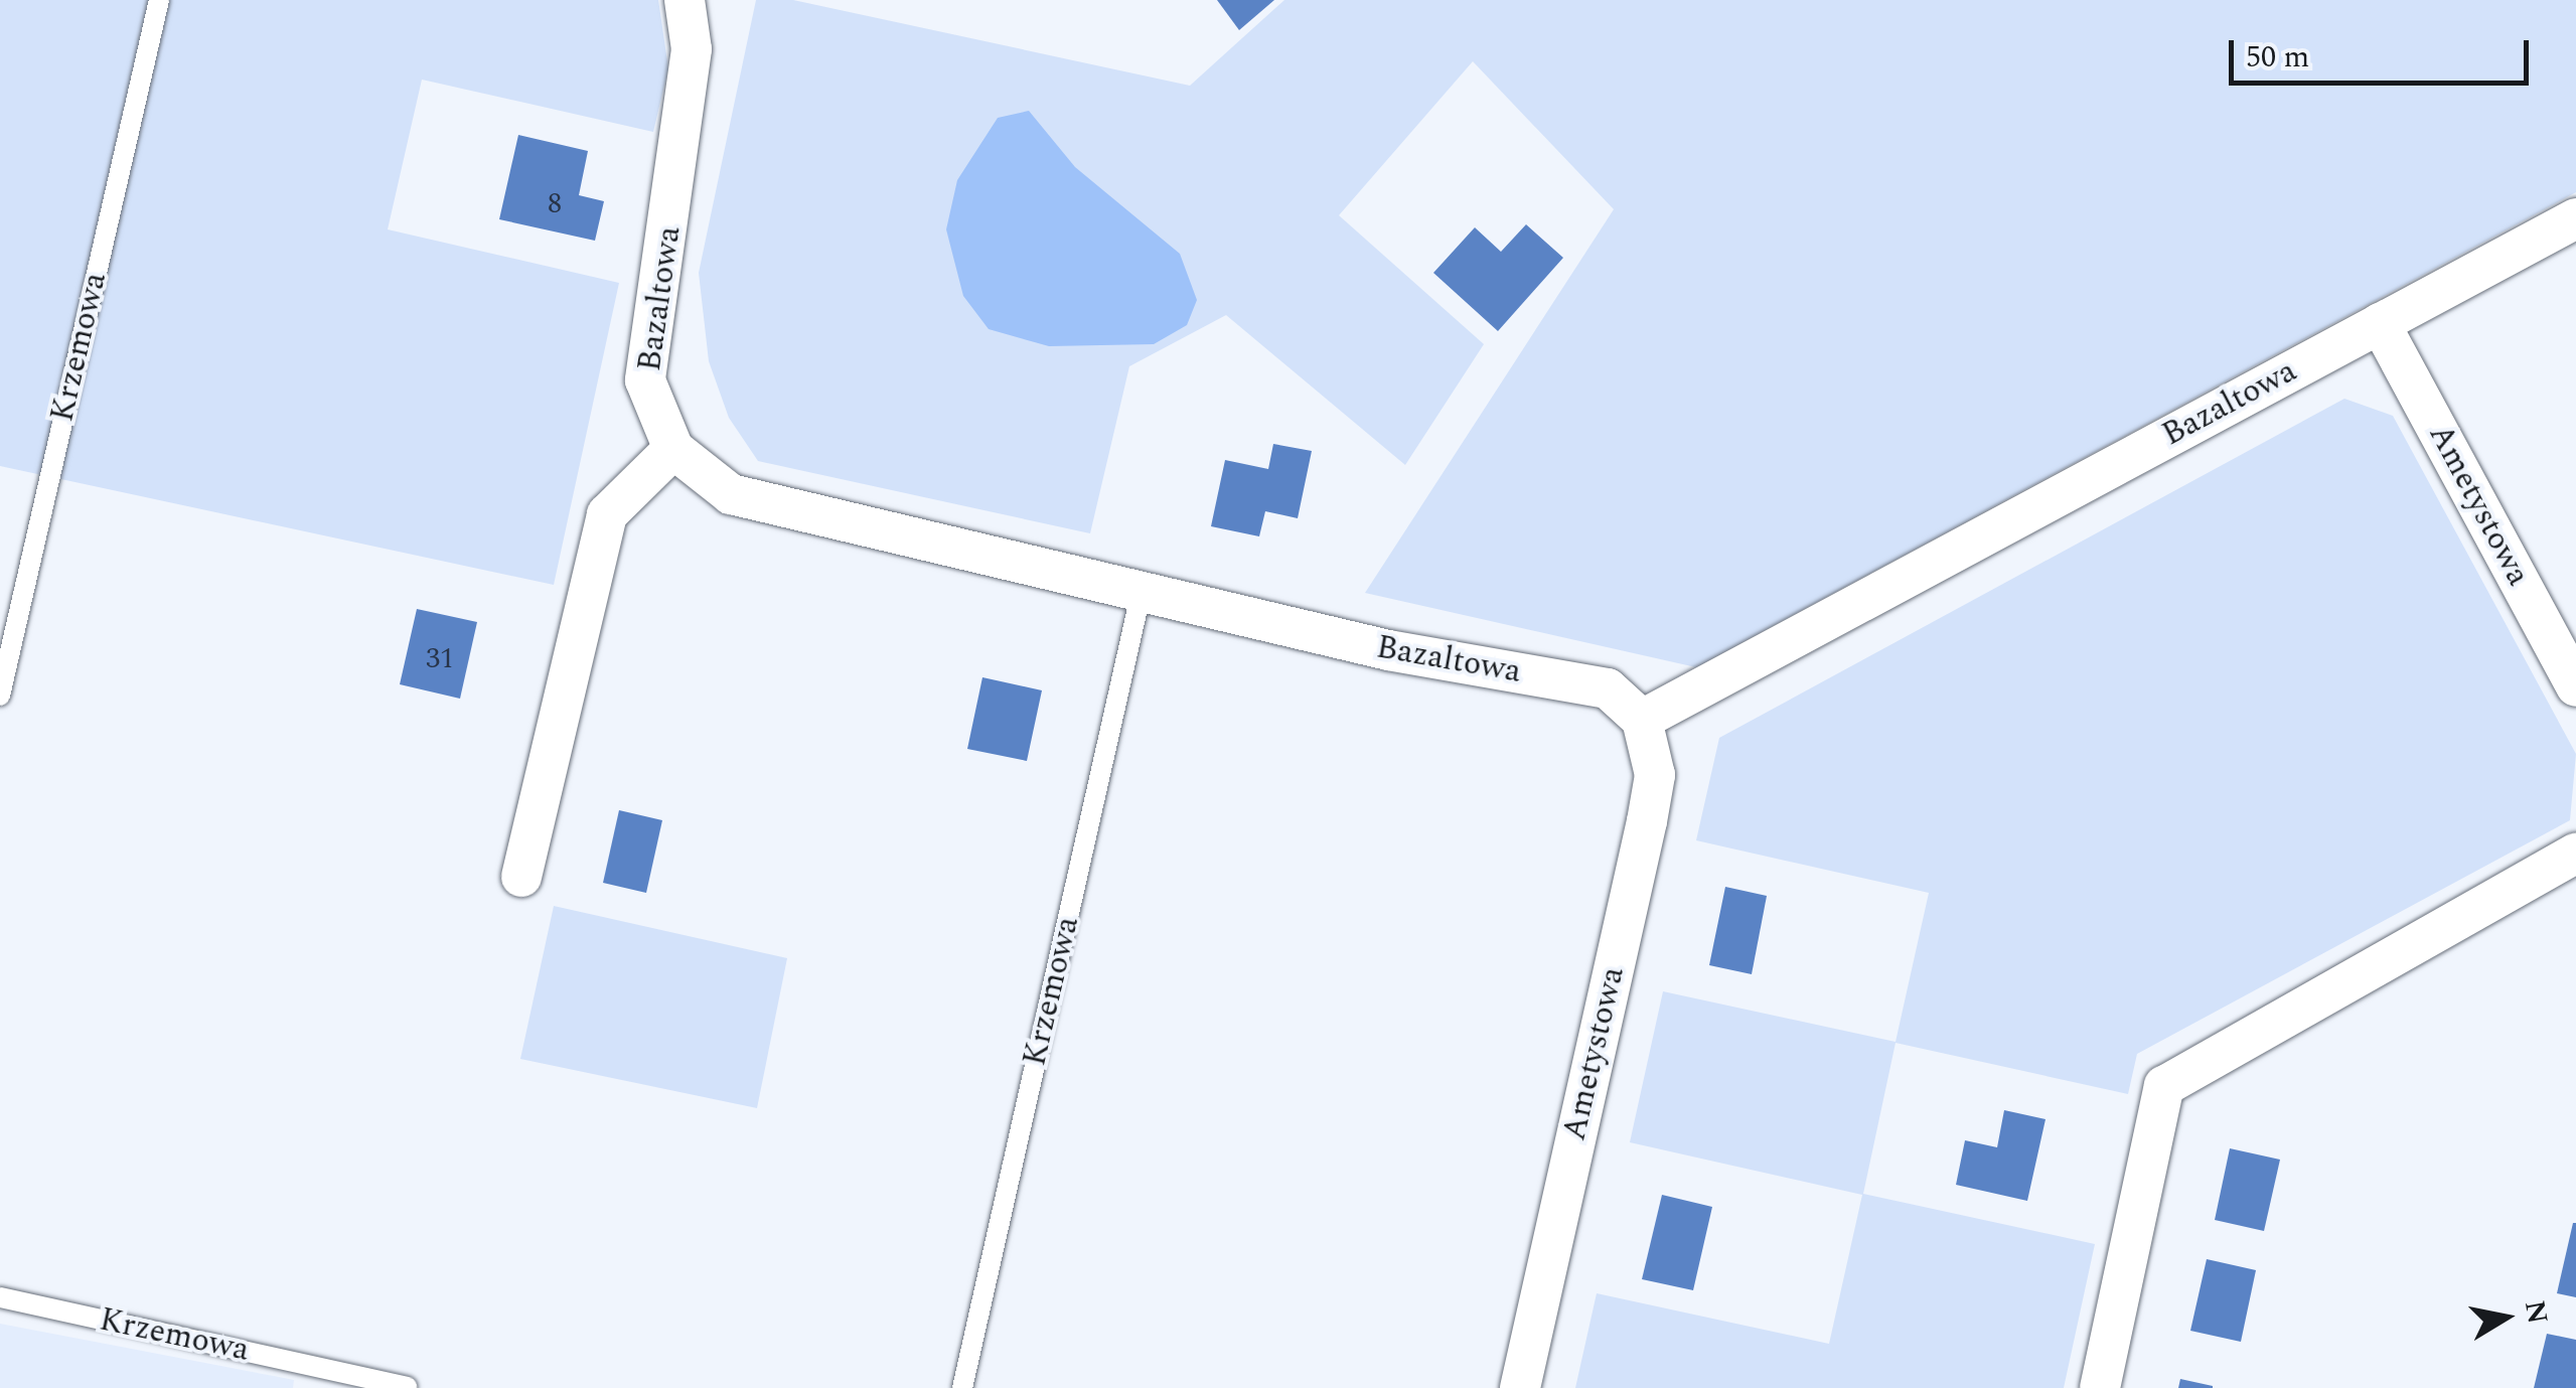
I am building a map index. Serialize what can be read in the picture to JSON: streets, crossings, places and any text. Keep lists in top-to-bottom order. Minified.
{"streets":{"street":["Bazaltowa","Ametystowa"],"lane":["Krzemowa"]},"crossings":[["Bazaltowa","Krzemowa"],["Bazaltowa","Ametystowa"]],"house_numbers":["8","31"],"scale_bar":"50 m","north":"right"}
